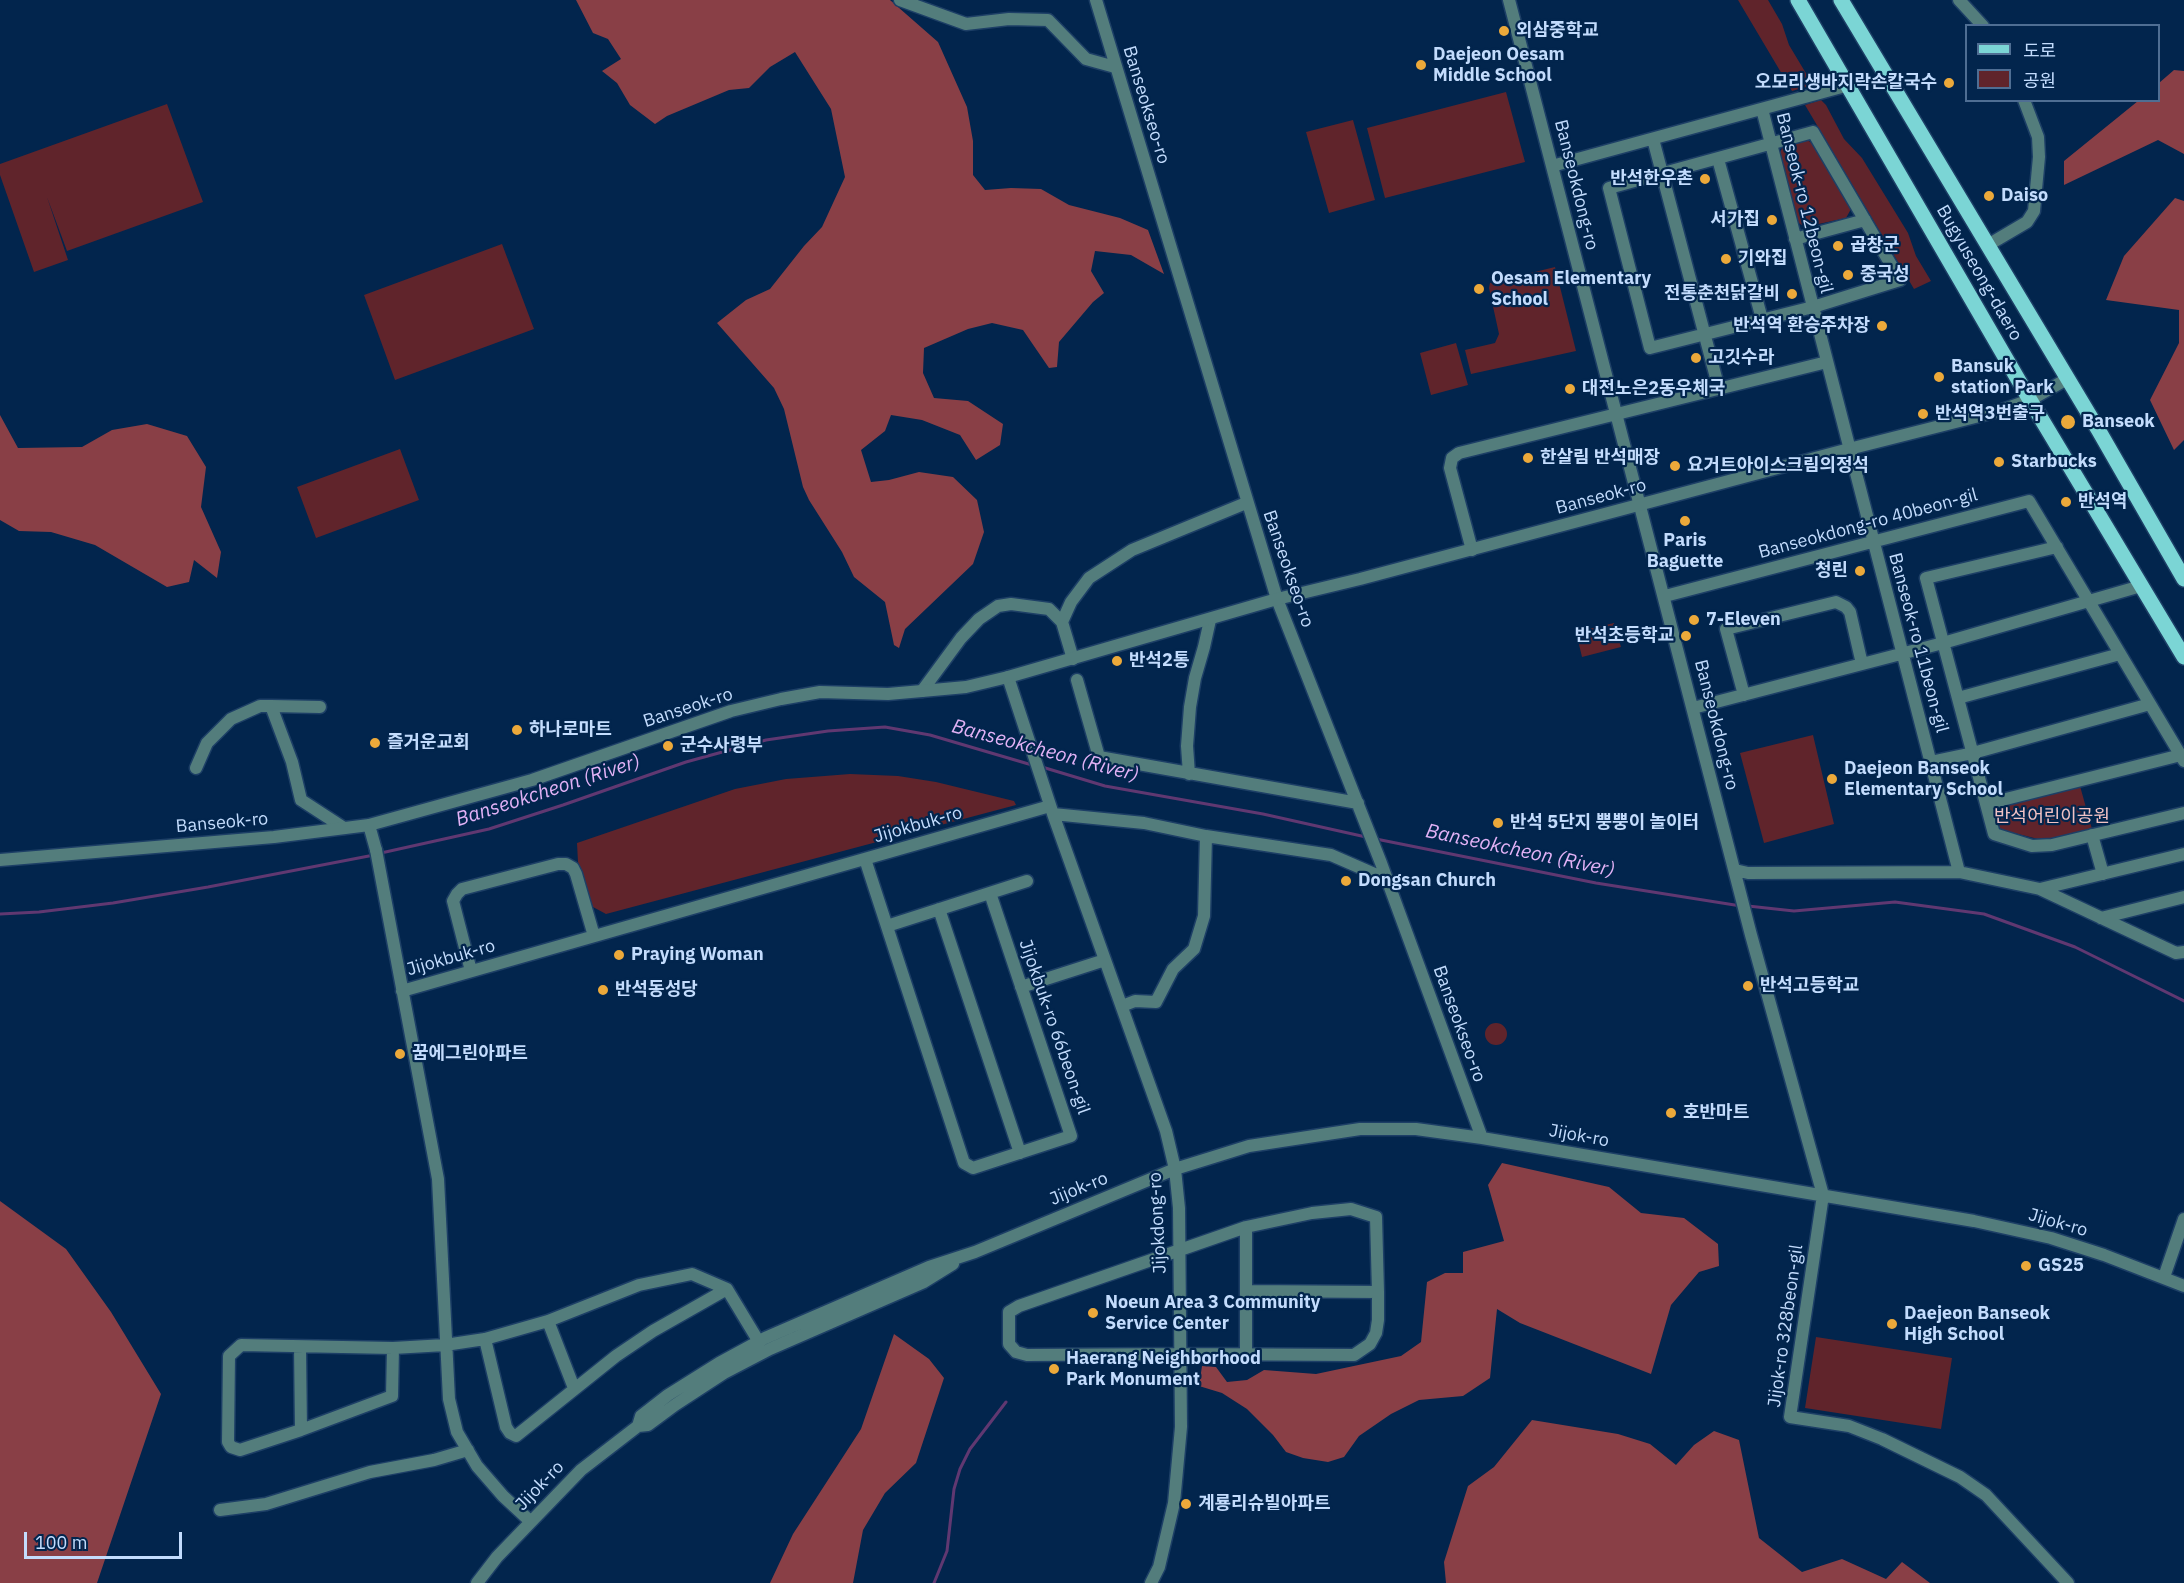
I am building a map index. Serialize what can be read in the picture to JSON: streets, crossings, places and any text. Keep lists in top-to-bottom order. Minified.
{"streets":{"main road":["Bugyuseong-daero"],"street":["Banseokseo-ro","Banseokdong-ro","Banseok-ro 12beon-gil","Banseok-ro","Banseokdong-ro 40beon-gil","Banseok-ro 11beon-gil","Jijokbuk-ro","Jijokbuk-ro 66beon-gil","Jijok-ro","Jijokdong-ro","Jijok-ro 328beon-gil"]},"crossings":[["Banseokseo-ro","Banseok-ro"],["Banseokseo-ro","Jijok-ro"],["Banseokdong-ro","Banseok-ro 12beon-gil"],["Banseokdong-ro","Banseok-ro"],["Banseokdong-ro","Banseokdong-ro 40beon-gil"],["Banseokdong-ro","Jijok-ro"],["Banseokdong-ro","Jijok-ro 328beon-gil"],["Banseok-ro 12beon-gil","Bugyuseong-daero"],["Banseok-ro 12beon-gil","Banseok-ro"],["Banseok-ro 12beon-gil","Banseok-ro 11beon-gil"],["Bugyuseong-daero","Banseok-ro"],["Banseok-ro","Banseok-ro 11beon-gil"],["Banseok-ro","Jijokdong-ro"],["Banseokdong-ro 40beon-gil","Banseok-ro 11beon-gil"],["Jijokbuk-ro","Jijokbuk-ro 66beon-gil"],["Jijokbuk-ro","Jijok-ro"],["Jijokbuk-ro","Jijokdong-ro"],["Jijok-ro","Jijokdong-ro"],["Jijok-ro","Jijok-ro 328beon-gil"]],"water":["Banseokcheon (River)"],"parks":["반석어린이공원"],"places":["외삼중학교","Daejeon Oesam Middle School","오모리생바지락손칼국수","반석한우촌","Daiso","서가집","곱창군","기와집","중국성","Oesam Elementary School","전통춘천닭갈비","반석역 환승주차장","고깃수라","Bansuk station Park","대전노은2동우체국","반석역3번출구","Banseok","한살림 반석매장","Starbucks","요거트아이스크림의정석","반석역","Paris Baguette","청린","7-Eleven","반석초등학교","반석2통","하나로마트","즐거운교회","군수사령부","Daejeon Banseok Elementary School","반석 5단지 뿡뿡이 놀이터","Dongsan Church","Praying Woman","반석고등학교","반석동성당","꿈에그린아파트","호반마트","GS25","Noeun Area 3 Community Service Center","Daejeon Banseok High School","Haerang Neighborhood Park Monument","계룡리슈빌아파트"],"legend":["도로","공원"],"scale_bar":"100 m"}
